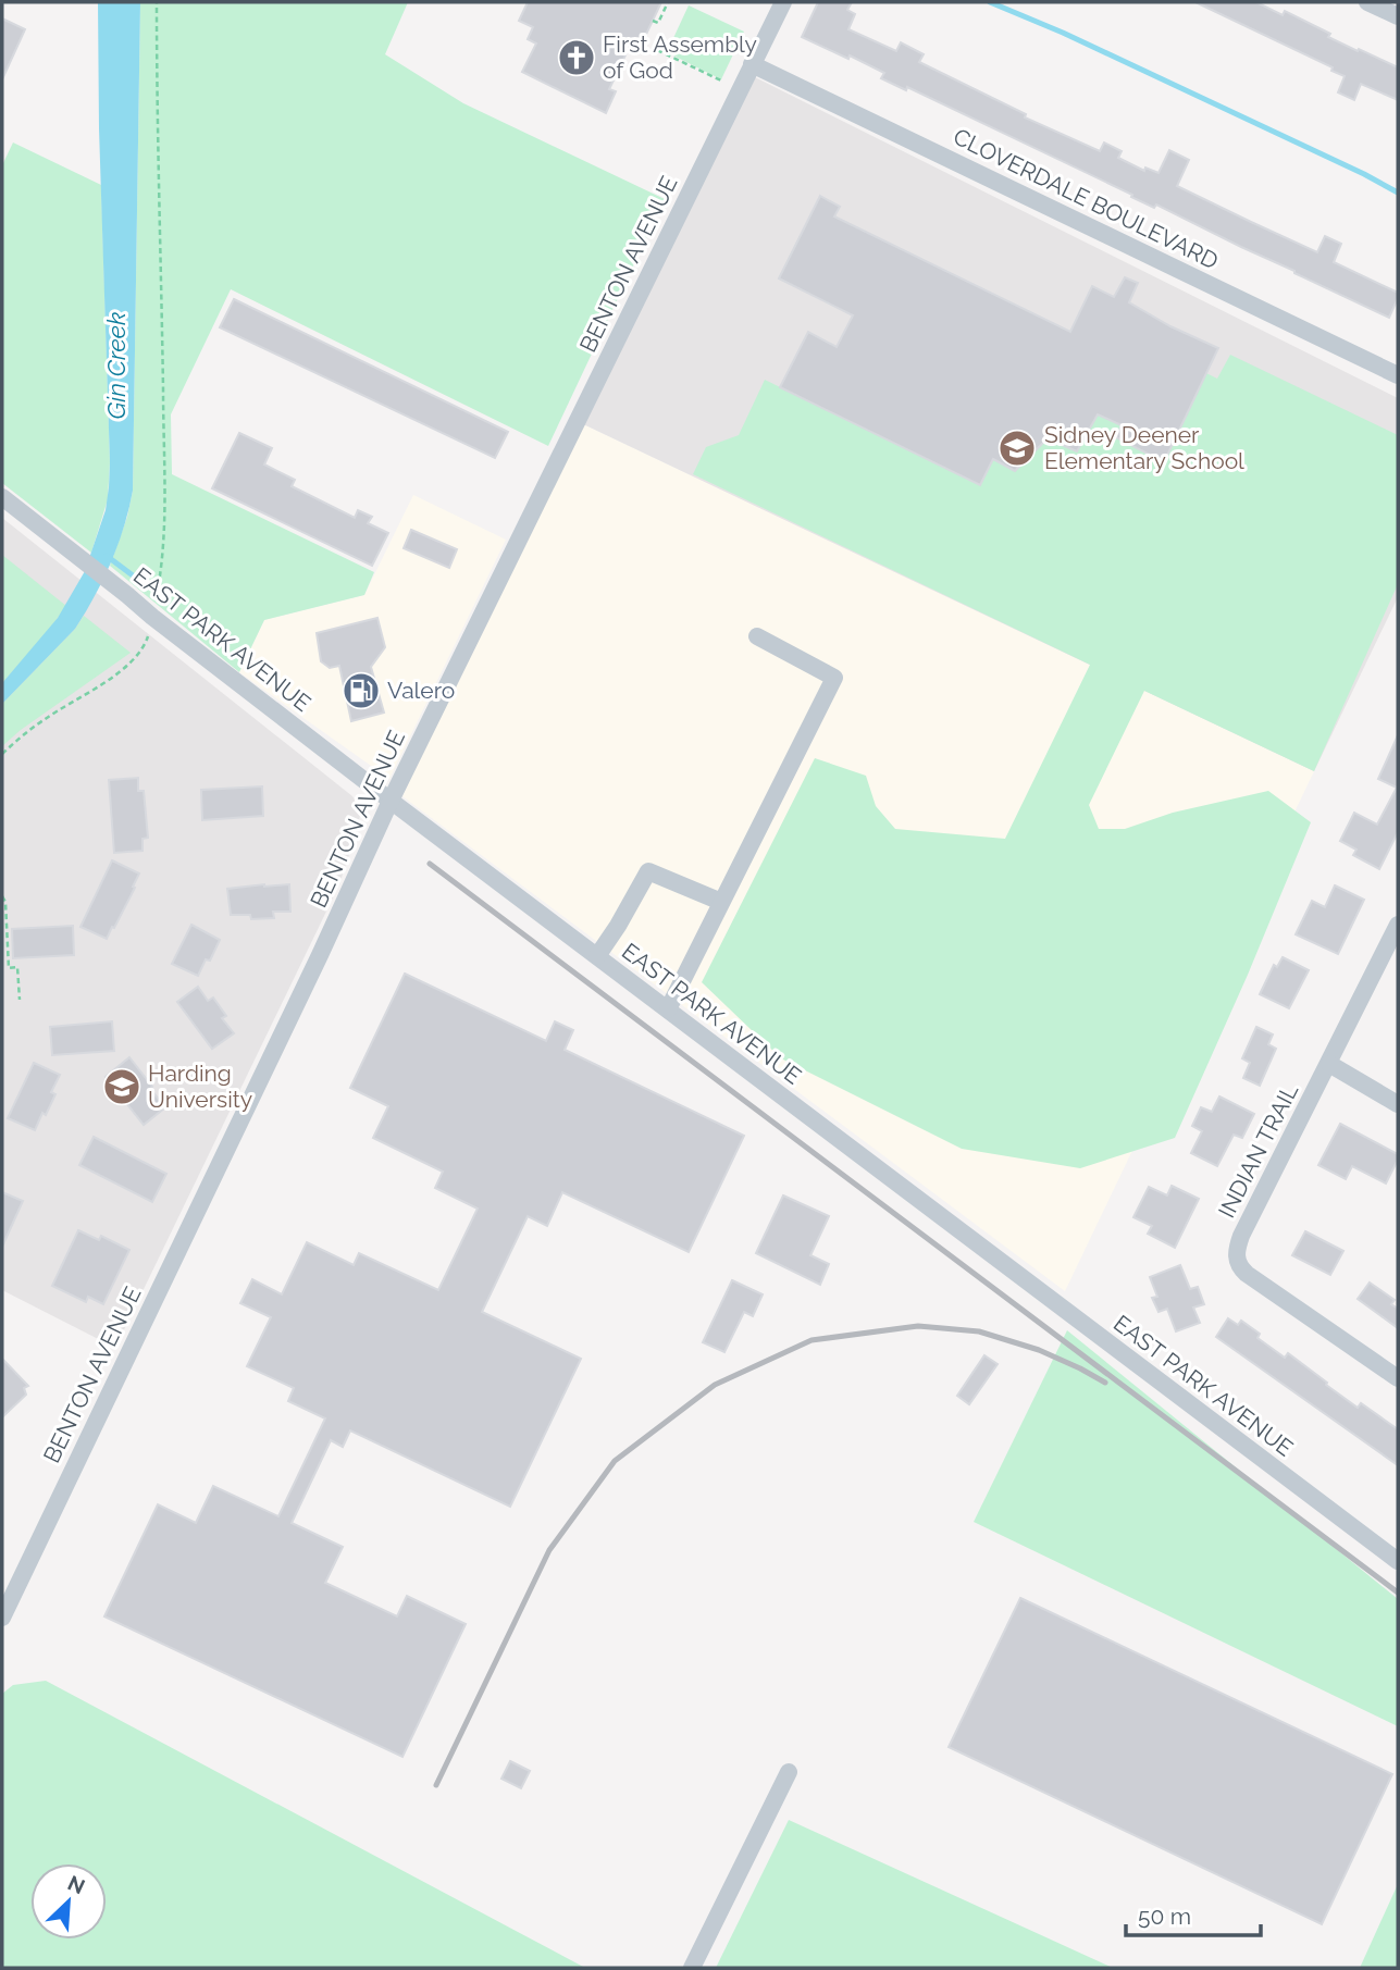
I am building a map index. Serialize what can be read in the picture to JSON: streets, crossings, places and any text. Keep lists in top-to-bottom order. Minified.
{"streets":{"street":["CLOVERDALE BOULEVARD","BENTON AVENUE","EAST PARK AVENUE","INDIAN TRAIL"]},"crossings":[["CLOVERDALE BOULEVARD","BENTON AVENUE"],["BENTON AVENUE","EAST PARK AVENUE"]],"water":["Gin Creek"],"places":{"church":["First Assembly of God"],"school or university":["Sidney Deener Elementary School","Harding University"],"fuel station":["Valero"]},"scale_bar":"50 m","north":"top right"}
